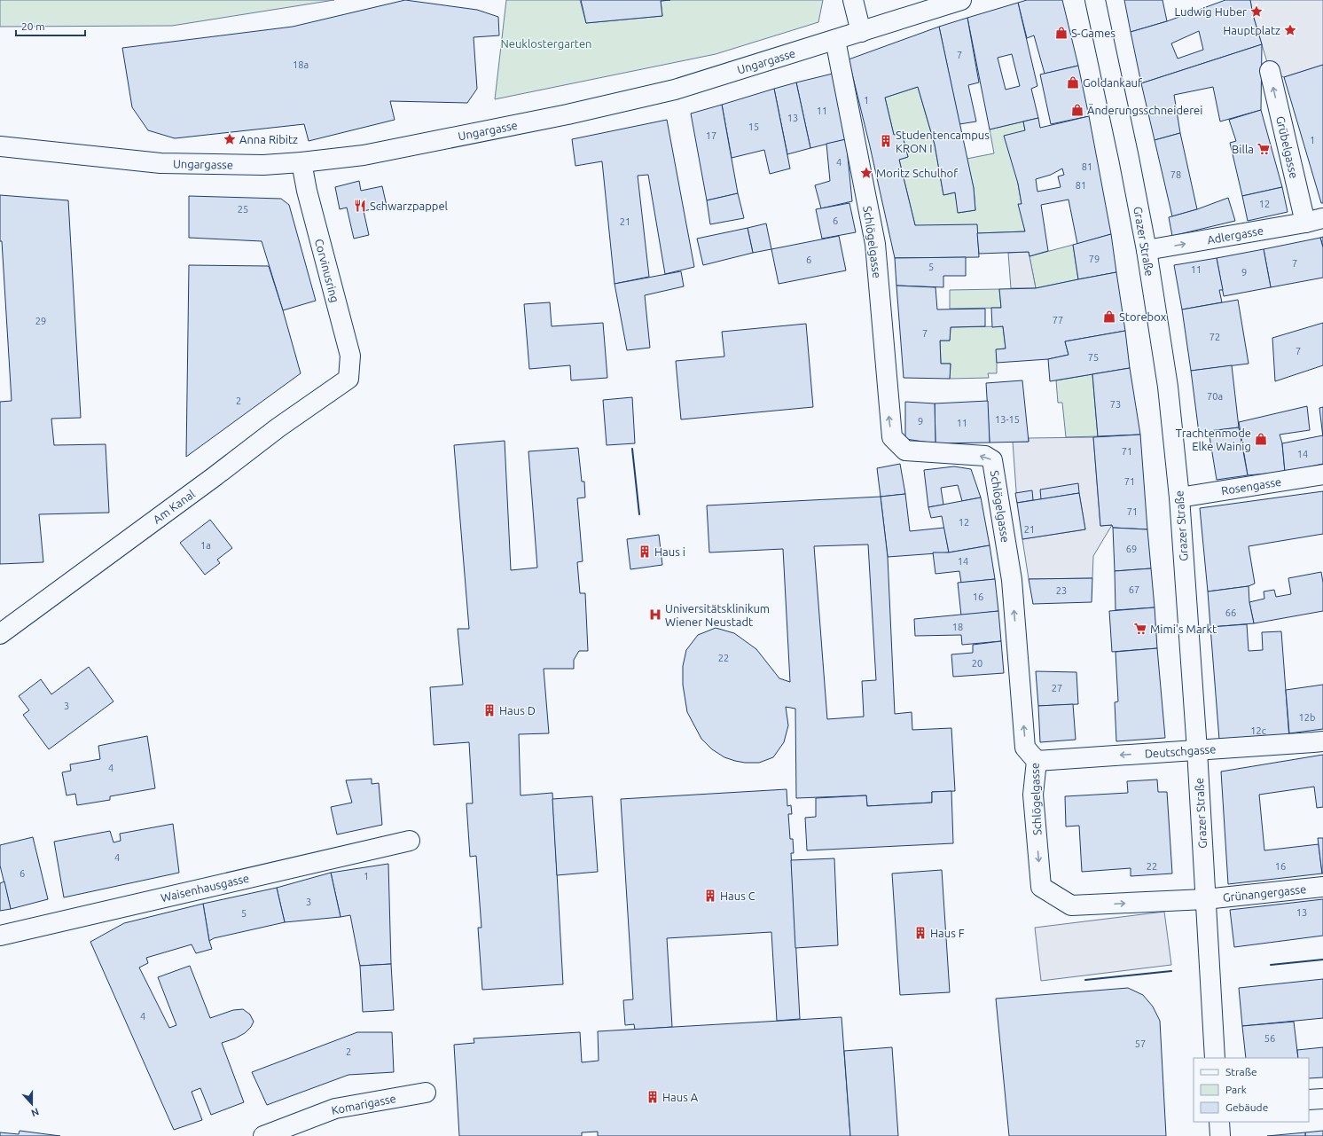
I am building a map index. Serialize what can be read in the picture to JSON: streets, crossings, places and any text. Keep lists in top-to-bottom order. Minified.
{"streets":{"street":["Ungargasse","Grübelgasse","Adlergasse","Grazer Straße","Schlögelgasse","Corvinusring","Rosengasse","Am Kanal","Deutschgasse","Waisenhausgasse","Grünangergasse","Komarigasse"]},"crossings":[["Ungargasse","Schlögelgasse"],["Ungargasse","Corvinusring"],["Grübelgasse","Adlergasse"],["Adlergasse","Grazer Straße"],["Grazer Straße","Schlögelgasse"],["Grazer Straße","Rosengasse"],["Grazer Straße","Deutschgasse"],["Grazer Straße","Grünangergasse"],["Schlögelgasse","Deutschgasse"],["Schlögelgasse","Grünangergasse"],["Corvinusring","Am Kanal"]],"one_way":["Grübelgasse","Adlergasse","Deutschgasse"],"parks":["Neuklostergarten"],"places":{"place":["Ludwig Huber","Hauptplatz","Anna Ribitz","Moritz Schulhof"],"shop":["S-Games","Goldankauf","Änderungsschneiderei","Storebox","Trachtenmode Elke Wainig"],"building":["Studentencampus KRON I","Haus i","Haus D","Haus C","Haus F","Haus A"],"supermarket":["Billa","Mimi's Markt"],"restaurant":["Schwarzpappel"],"hospital":["Universitätsklinikum Wiener Neustadt"]},"house_numbers":["7","18a","1","11","13","15","17","1","4","81","78","81","12","25","6","21","79","6","7","5","11","9","77","29","7","72","7","75","70a","2","73","13-15","9","11","71","14","71","71","12","21","1a","69","14","67","23","16","66","18","22","20","27","3","12b","12c","4","4","22","16","6","1","3","13","5","4","56","57","2"],"legend":["Straße","Park","Gebäude"],"scale_bar":"20 m","north":"bottom"}
